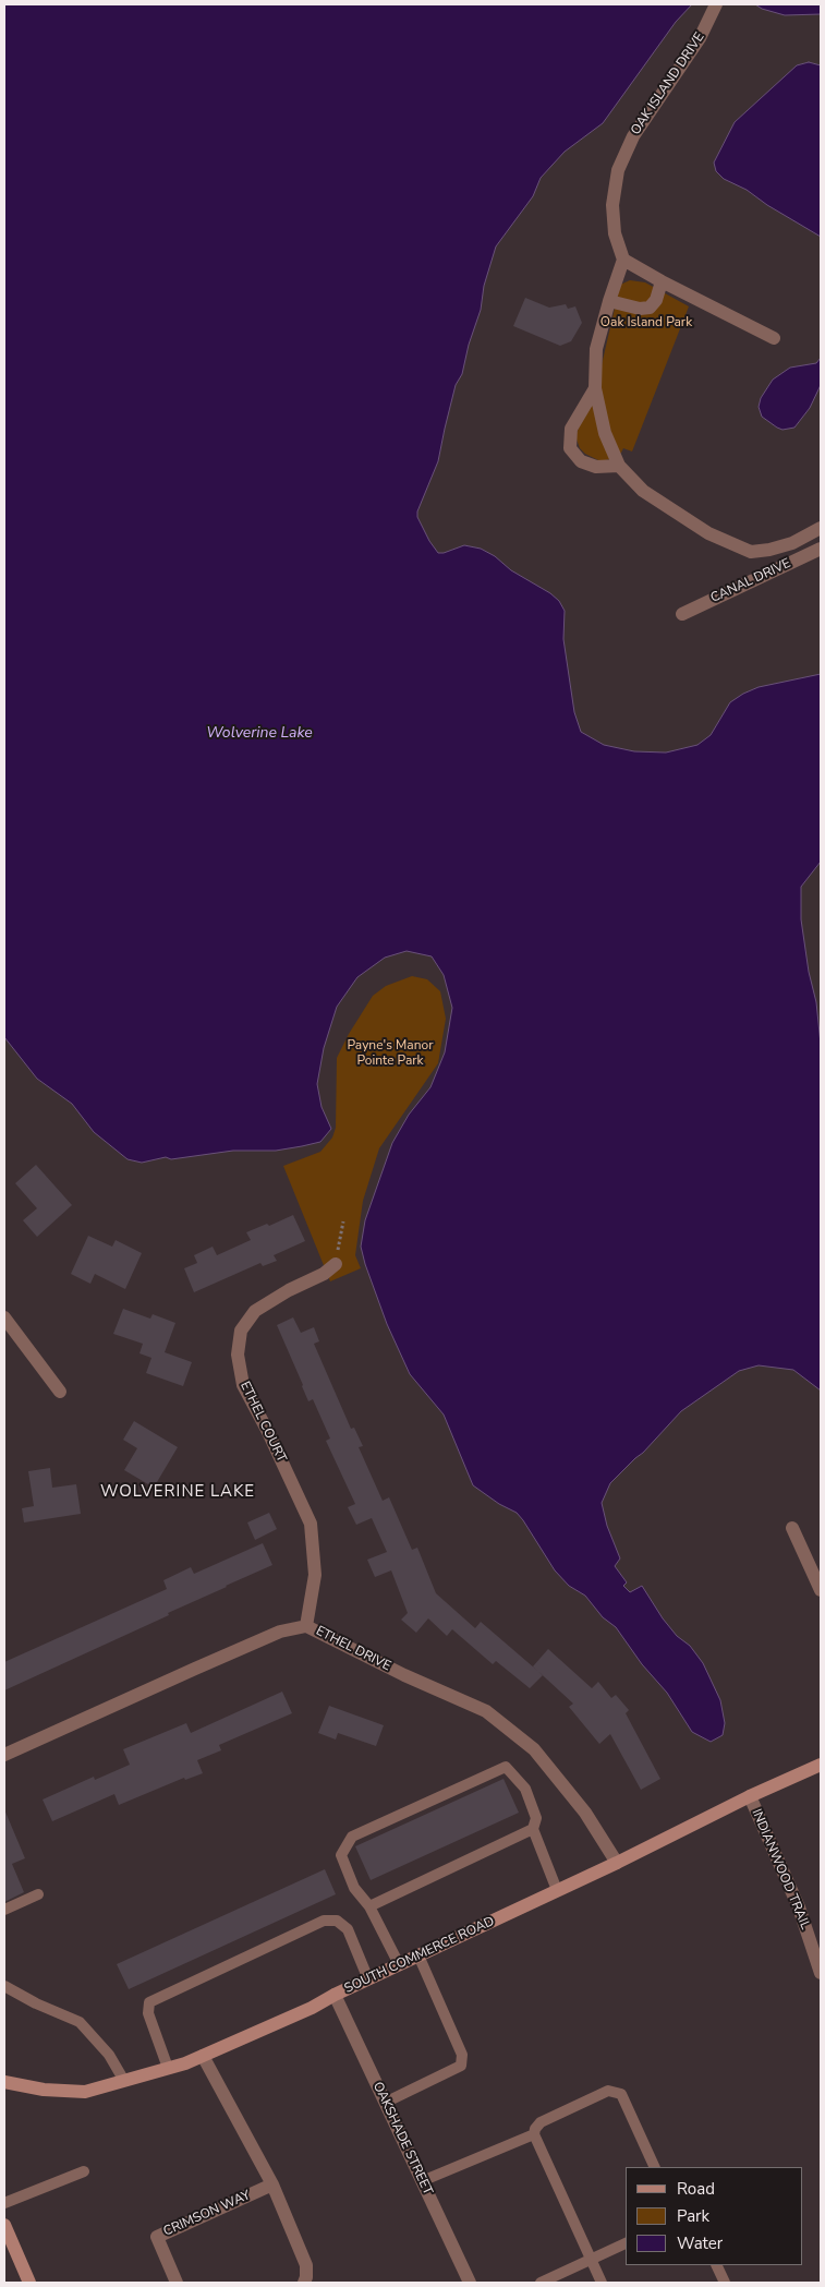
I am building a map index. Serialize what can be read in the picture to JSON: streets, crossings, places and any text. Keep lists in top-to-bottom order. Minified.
{"streets":{"street":["OAK ISLAND DRIVE","CANAL DRIVE","ETHEL COURT","ETHEL DRIVE","INDIANWOOD TRAIL","SOUTH COMMERCE ROAD","OAKSHADE STREET","CRIMSON WAY"]},"crossings":[["ETHEL COURT","ETHEL DRIVE"],["ETHEL DRIVE","SOUTH COMMERCE ROAD"],["INDIANWOOD TRAIL","SOUTH COMMERCE ROAD"],["SOUTH COMMERCE ROAD","OAKSHADE STREET"]],"districts":["WOLVERINE LAKE"],"water":["Wolverine Lake"],"parks":["Oak Island Park","Payne's Manor Pointe Park"],"legend":["Road","Park","Water"]}
